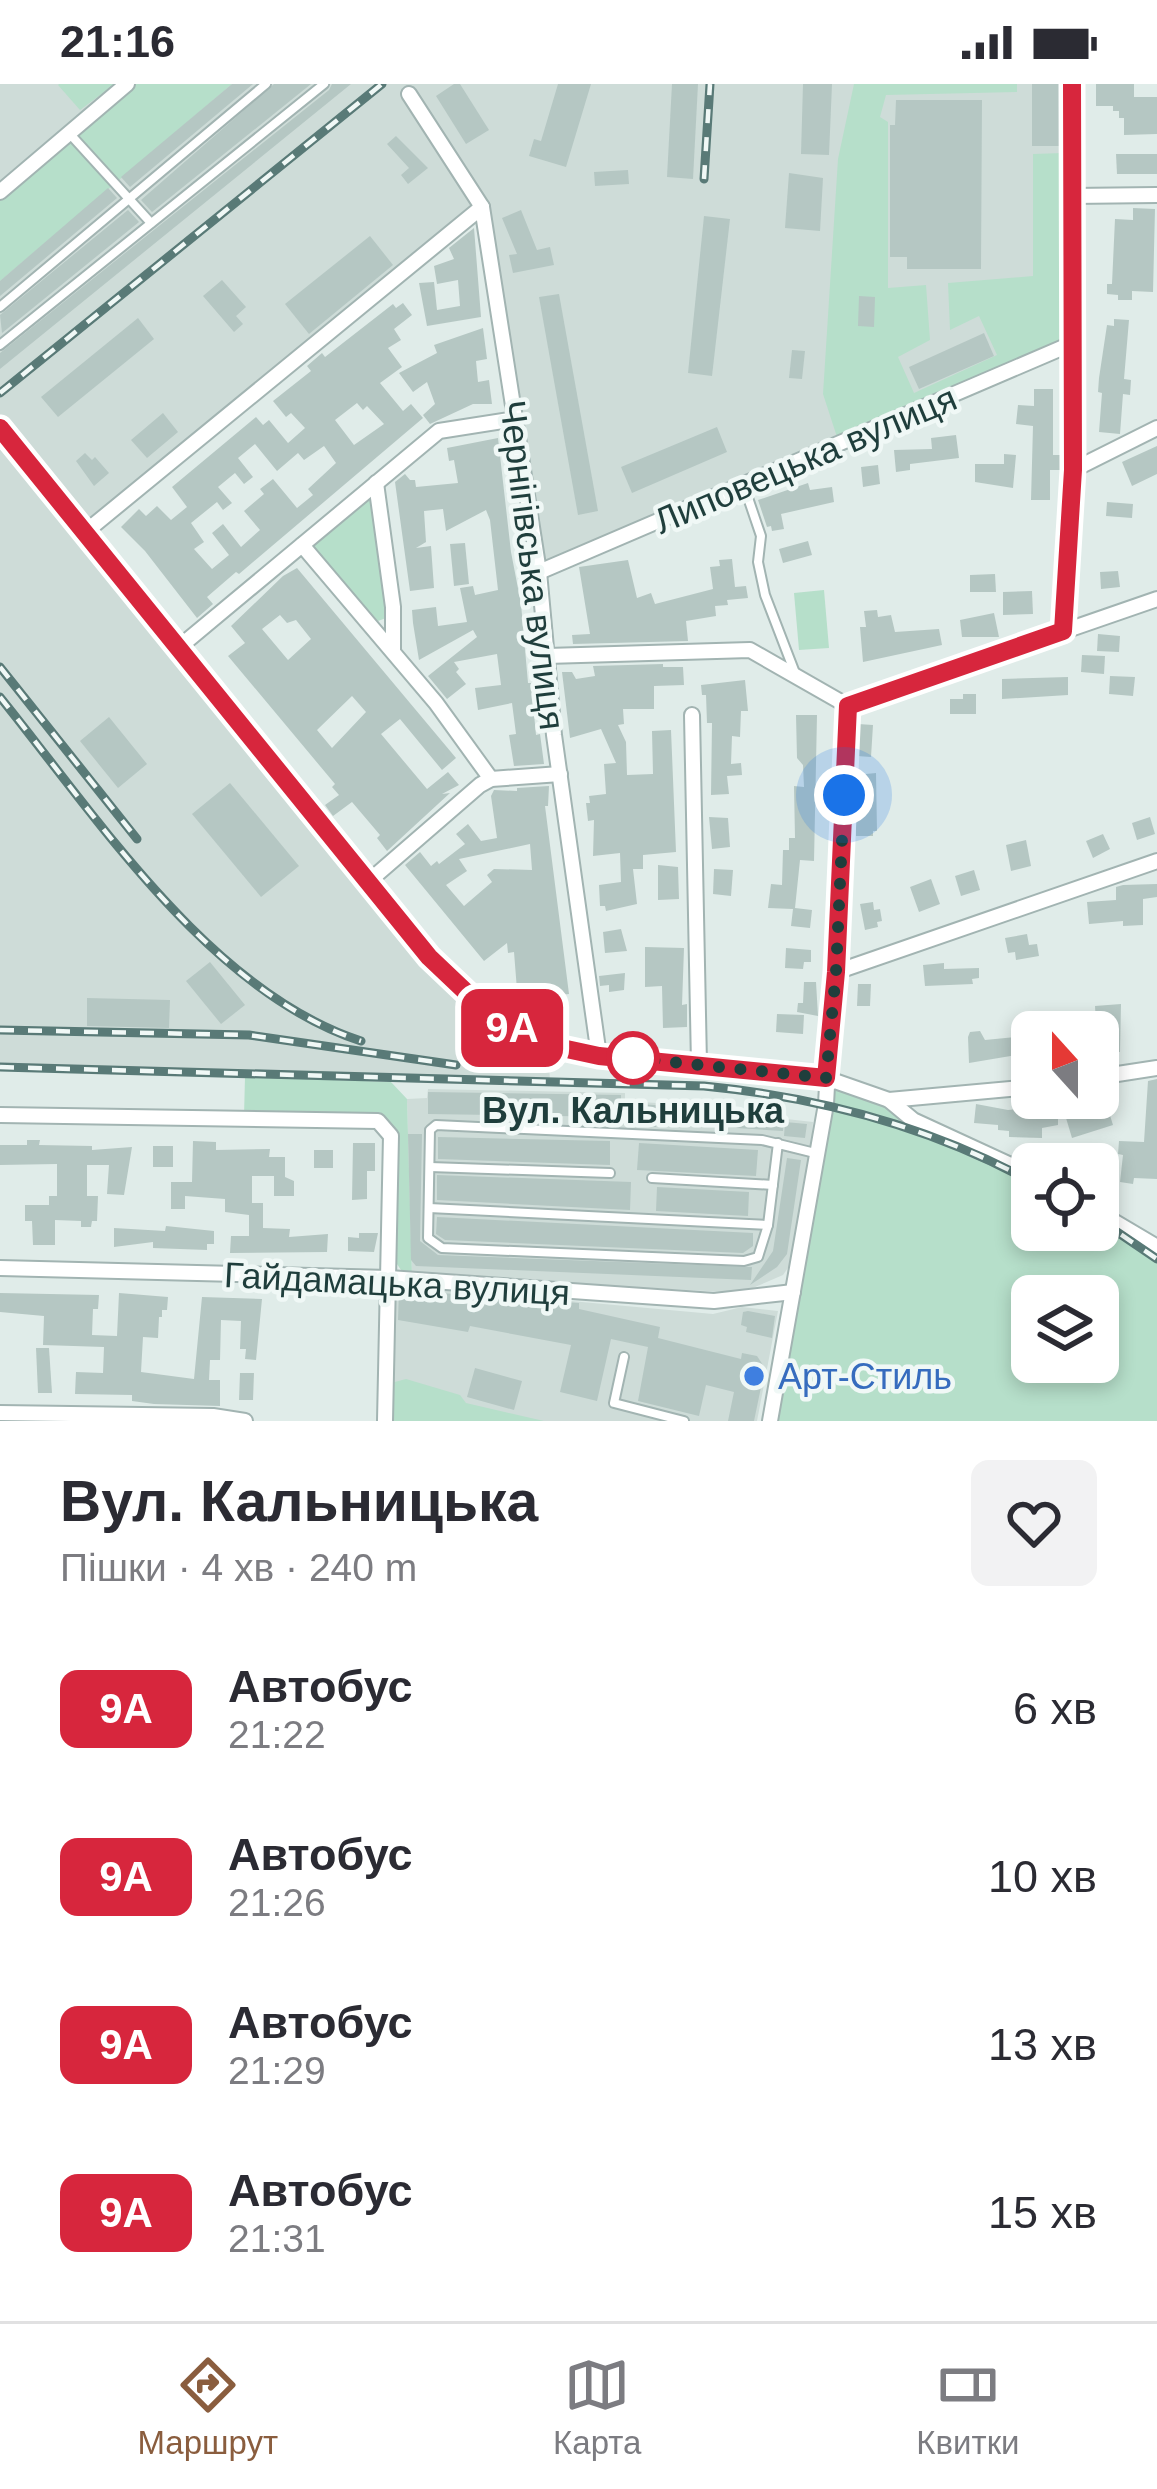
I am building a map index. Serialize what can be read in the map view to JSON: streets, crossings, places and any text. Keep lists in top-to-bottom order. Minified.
{"streets":{"street":["Липовецька вулиця","Чернігівська вулиця","Гайдамацька вулиця"]},"crossings":[["Липовецька вулиця","Чернігівська вулиця"]],"places":["Вул. Кальницька","Арт-Стиль"],"lines":["bus line 9А"],"north":"top","page":{"status":"21:16","on_map":"9А","heading":["Вул. Кальницька","Пішки · 4 хв · 240 m"],"list":[{"mark":"9А","name":"Автобус","note":"21:22","value":"6 хв"},{"mark":"9А","name":"Автобус","note":"21:26","value":"10 хв"},{"mark":"9А","name":"Автобус","note":"21:29","value":"13 хв"},{"mark":"9А","name":"Автобус","note":"21:31","value":"15 хв"}],"tabs":["Маршрут","Карта","Квитки"]}}
